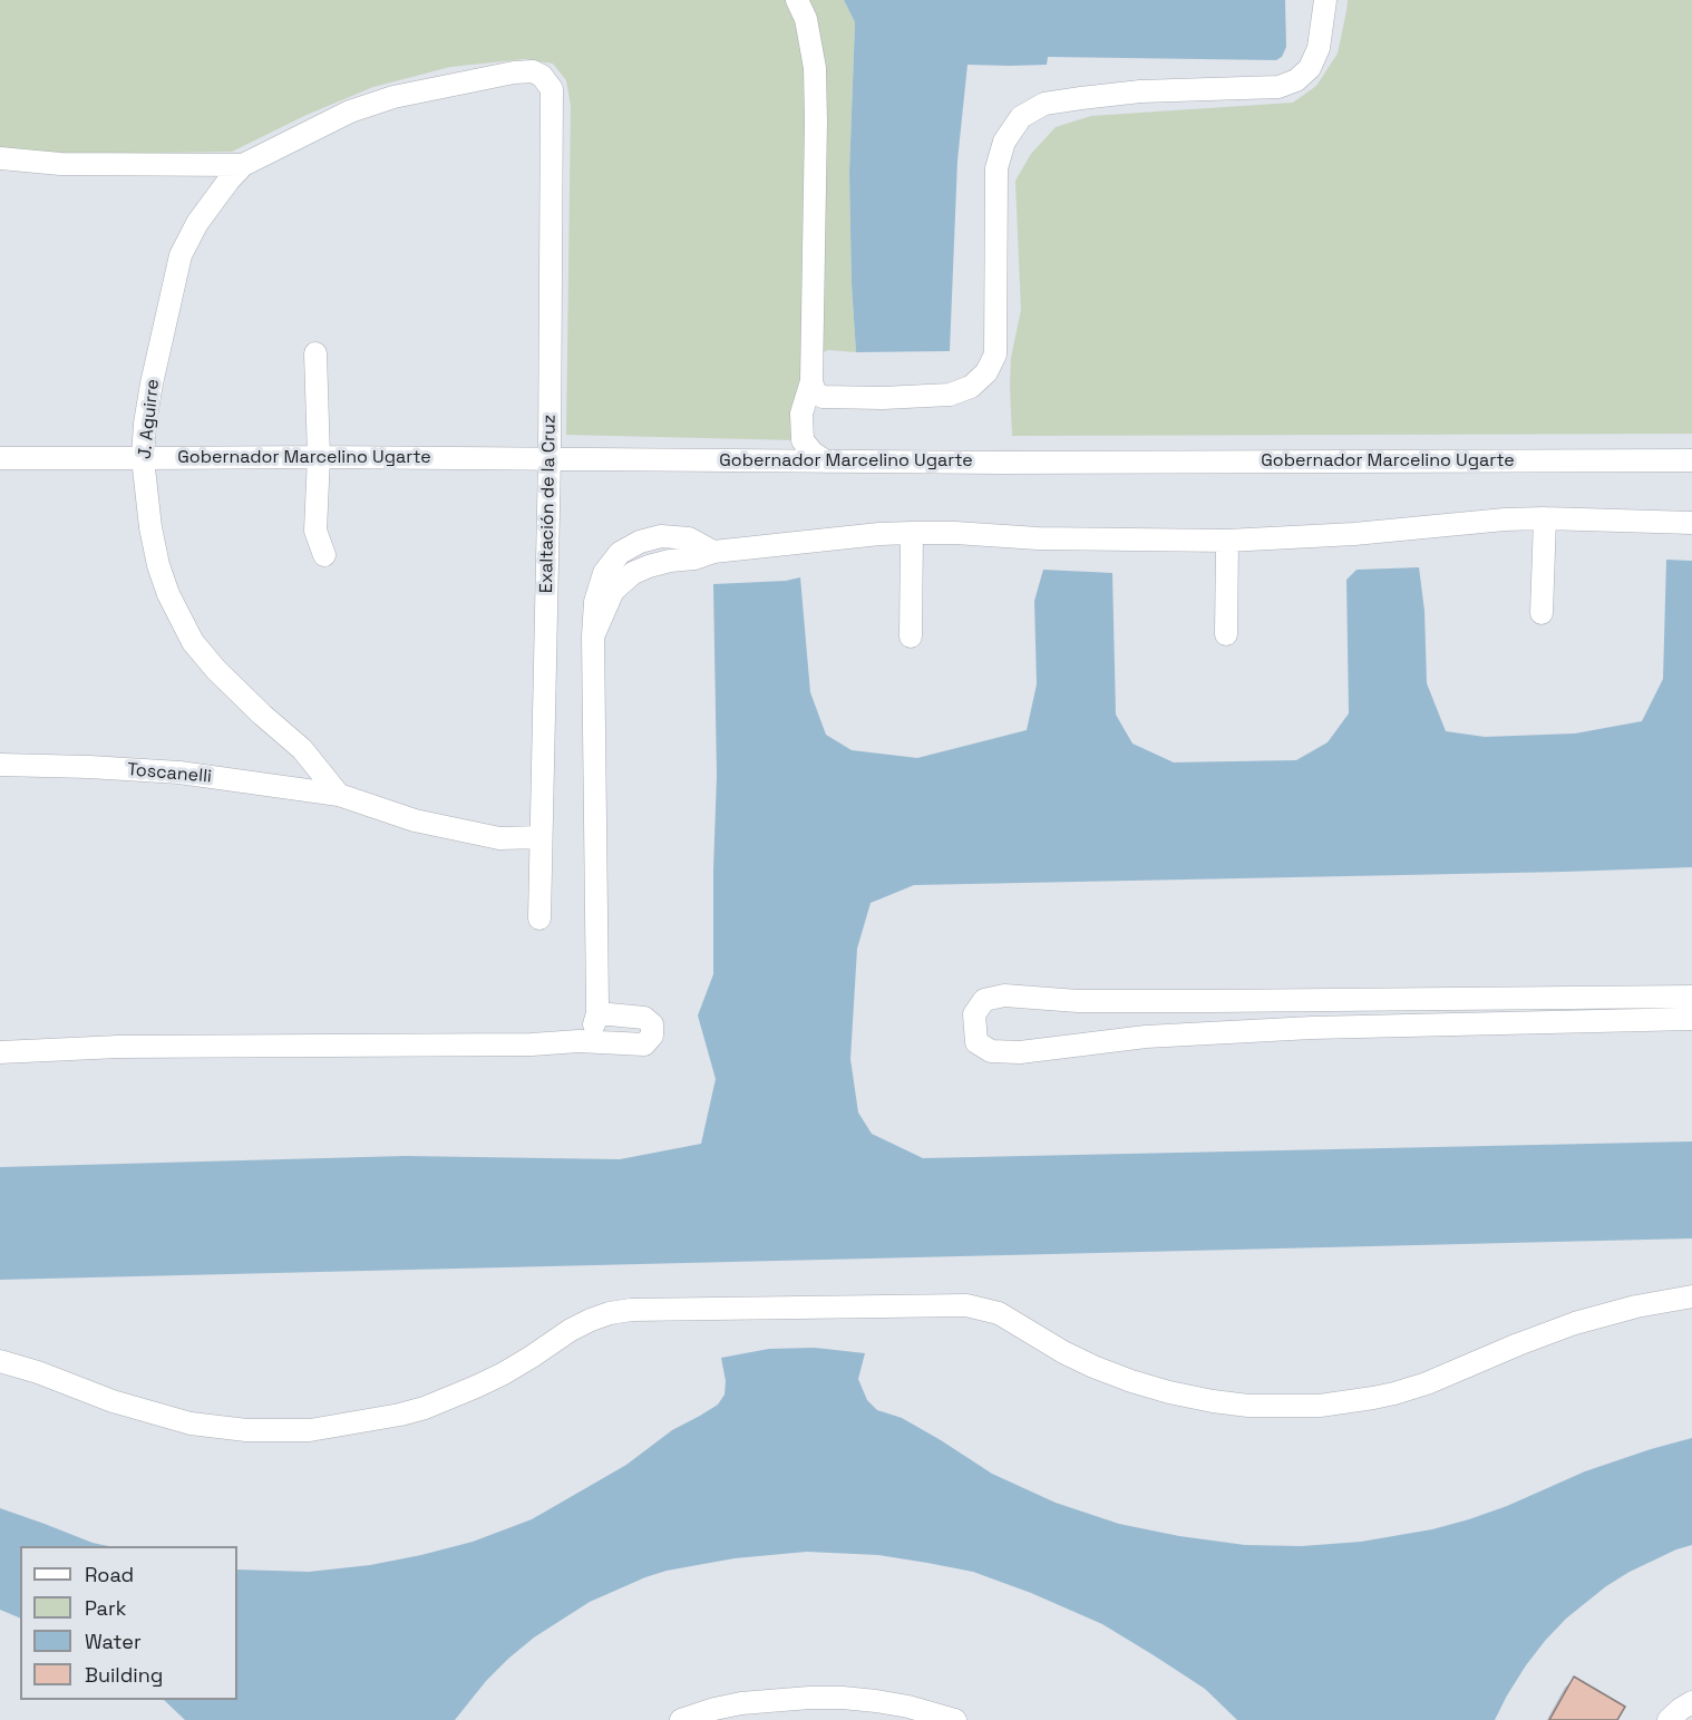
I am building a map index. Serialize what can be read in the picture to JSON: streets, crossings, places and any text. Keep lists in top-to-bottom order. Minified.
{"streets":{"street":["J. Aguirre","Gobernador Marcelino Ugarte","Exaltación de la Cruz","Toscanelli"]},"crossings":[["J. Aguirre","Gobernador Marcelino Ugarte"],["J. Aguirre","Exaltación de la Cruz"],["J. Aguirre","Toscanelli"],["Gobernador Marcelino Ugarte","Exaltación de la Cruz"]],"legend":["Road","Park","Water","Building"]}
